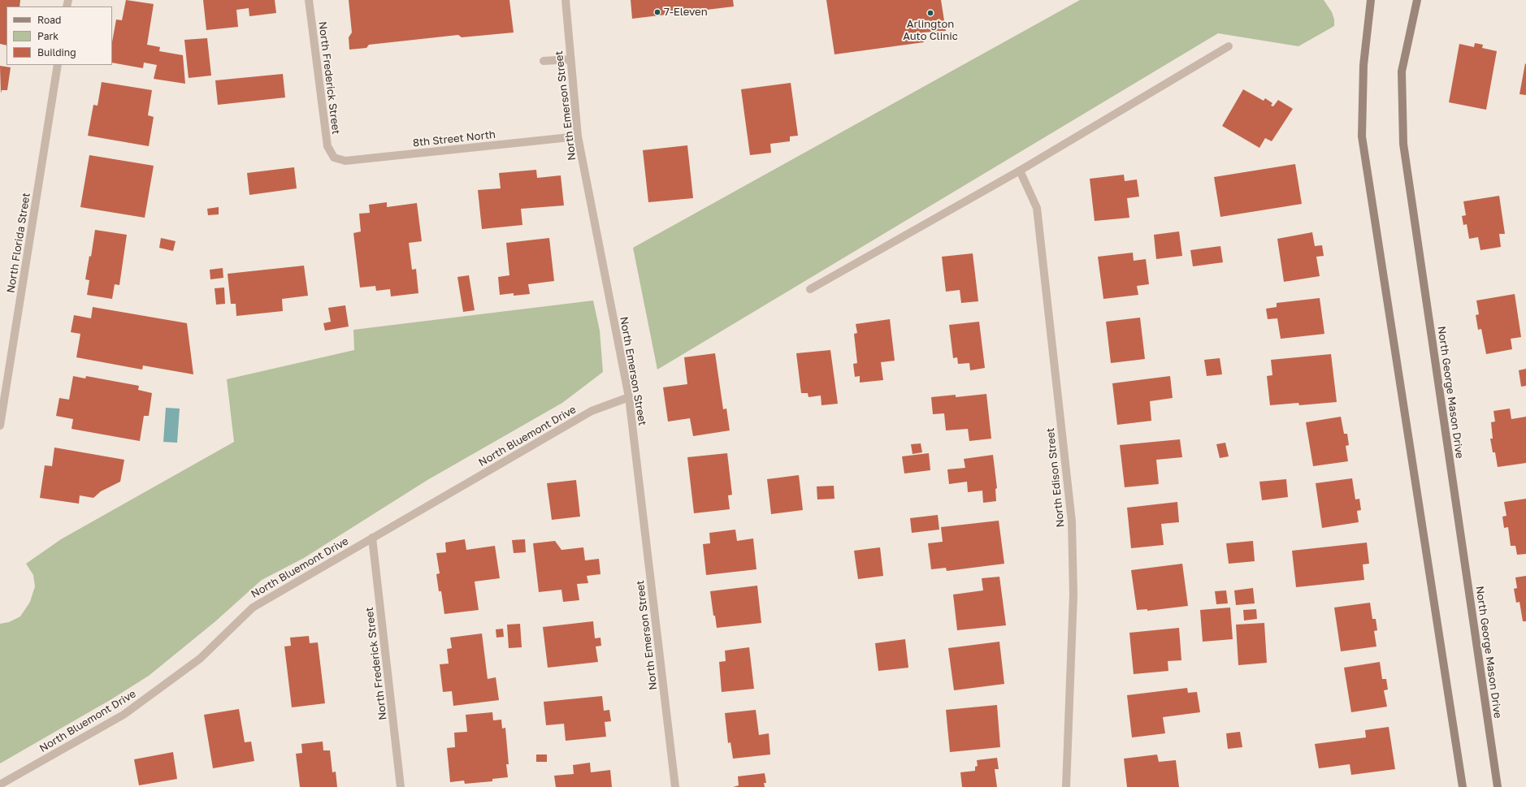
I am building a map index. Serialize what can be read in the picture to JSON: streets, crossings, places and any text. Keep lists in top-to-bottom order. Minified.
{"streets":{"main road":["North George Mason Drive"],"street":["North Frederick Street","North Emerson Street","8th Street North","North Florida Street","North Bluemont Drive","North Edison Street"]},"crossings":[["North Frederick Street","8th Street North"],["North Frederick Street","North Bluemont Drive"],["North Emerson Street","8th Street North"],["North Emerson Street","North Bluemont Drive"]],"places":["7-Eleven","Arlington Auto Clinic"],"legend":["Road","Park","Building"]}
